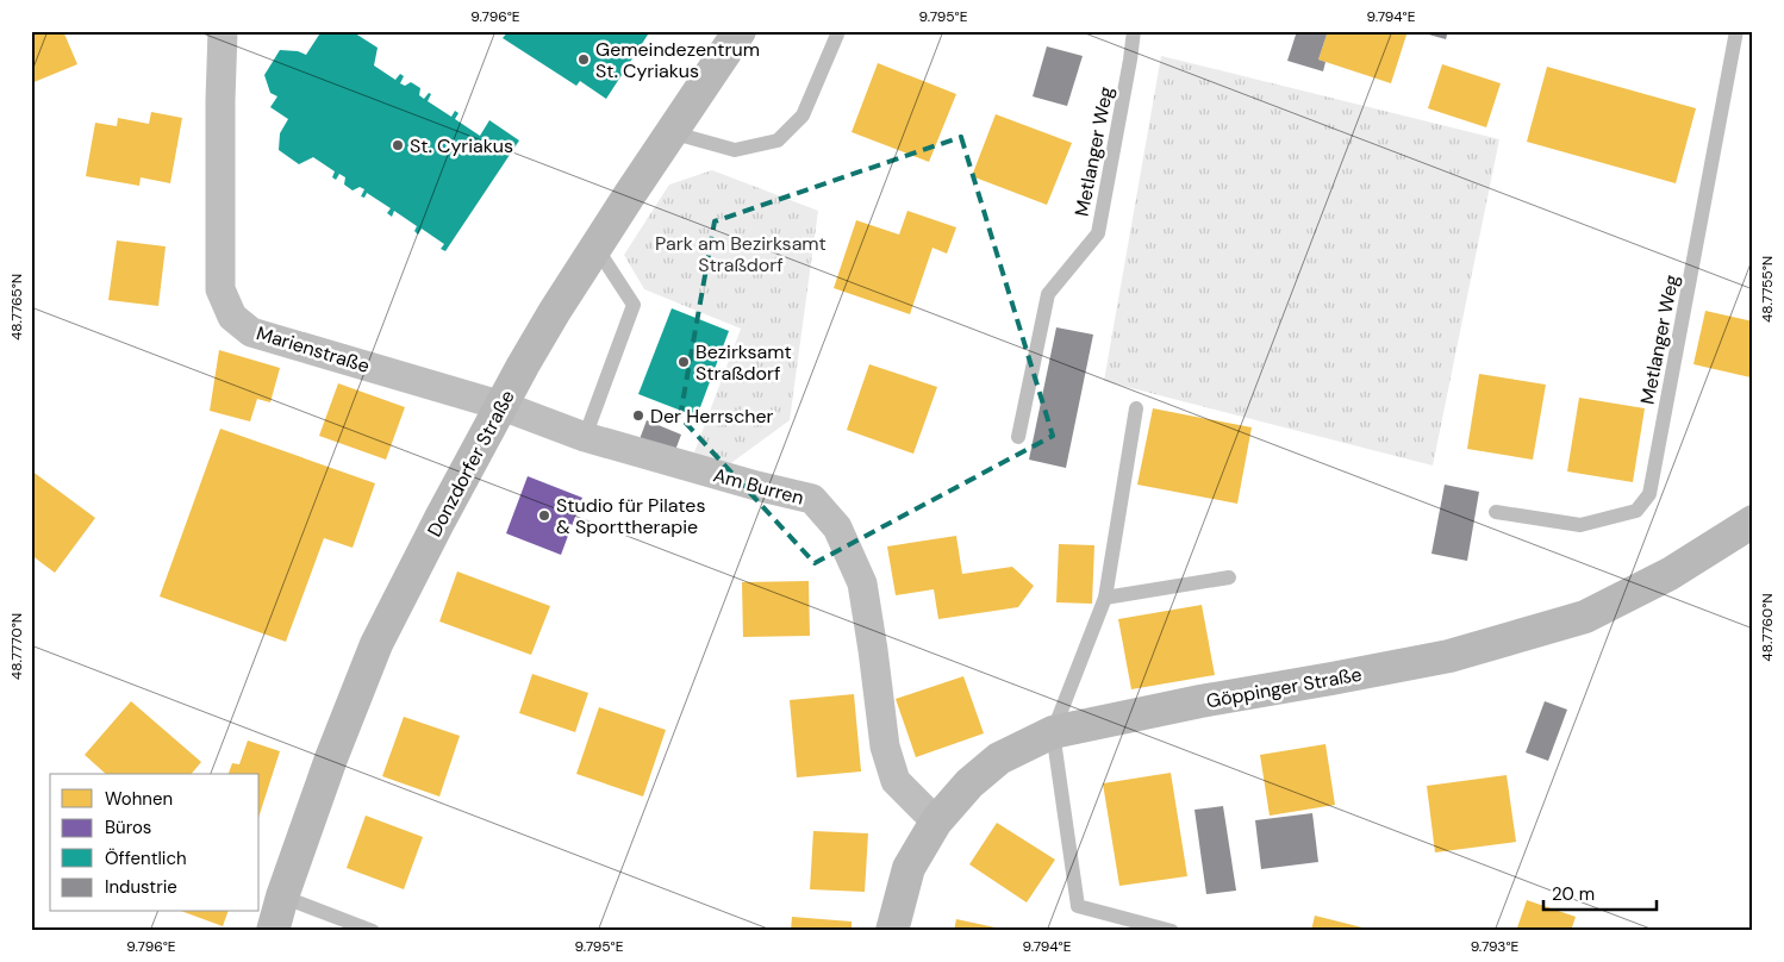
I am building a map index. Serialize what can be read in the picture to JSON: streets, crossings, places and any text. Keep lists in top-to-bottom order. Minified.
{"streets":{"main road":["Donzdorfer Straße","Göppinger Straße"],"street":["Marienstraße","Am Burren"],"lane":["Metlanger Weg"]},"crossings":[["Marienstraße","Donzdorfer Straße"],["Marienstraße","Am Burren"],["Donzdorfer Straße","Am Burren"],["Am Burren","Göppinger Straße"]],"parks":["Park am Bezirksamt Straßdorf"],"places":["Gemeindezentrum St. Cyriakus","St. Cyriakus","Bezirksamt Straßdorf","Der Herrscher","Studio für Pilates & Sporttherapie"],"legend":["Wohnen","Büros","Öffentlich","Industrie"],"scale_bar":"20 m","coordinates":["9.796°E","9.795°E","9.794°E","48.7755°N","48.7765°N","48.7760°N","48.7770°N","9.793°E"]}
